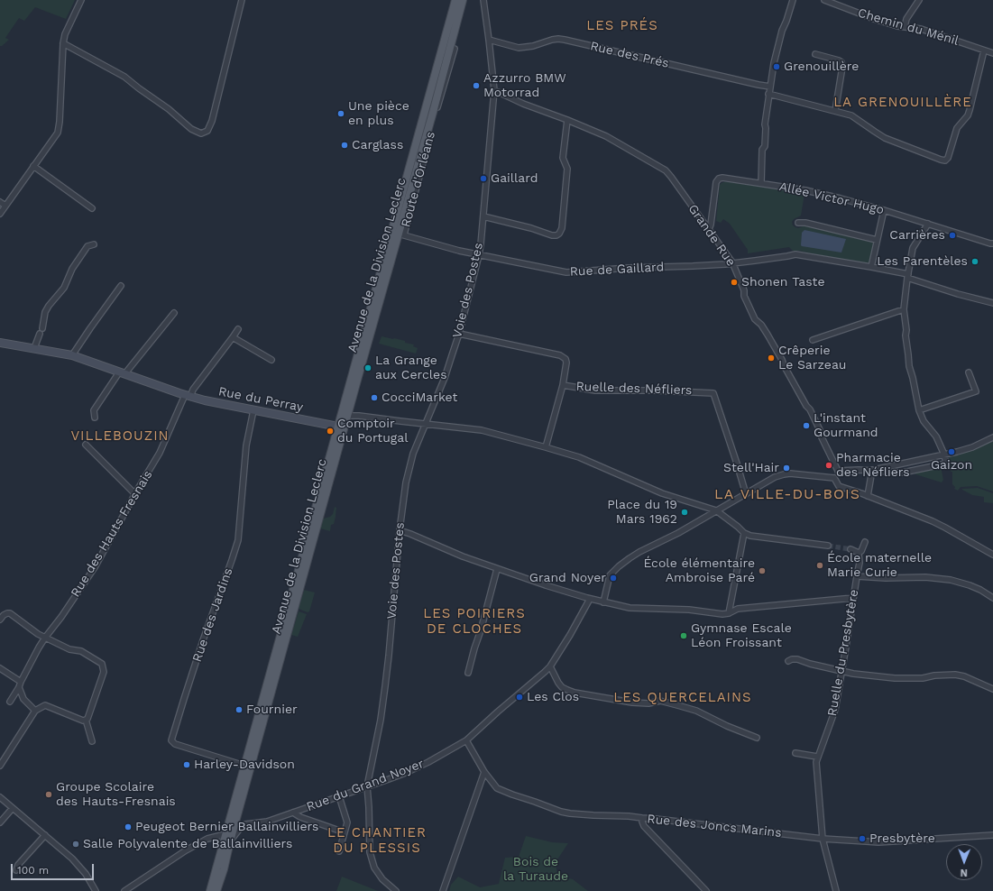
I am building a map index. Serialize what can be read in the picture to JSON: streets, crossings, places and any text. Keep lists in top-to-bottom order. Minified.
{"streets":{"main road":["Avenue de la Division Leclerc"],"street":["Chemin du Ménil","Rue des Prés","Route d'Orléans","Allée Victor Hugo","Grande Rue","Rue de Gaillard","Voie des Postes","Ruelle des Néfliers","Rue du Perray","Rue des Hauts Fresnais","Rue des Jardins","Ruelle du Presbytère","Rue du Grand Noyer","Rue des Joncs Marins"]},"crossings":[["Rue des Prés","Voie des Postes"],["Route d'Orléans","Avenue de la Division Leclerc"],["Route d'Orléans","Rue de Gaillard"],["Allée Victor Hugo","Grande Rue"],["Grande Rue","Rue de Gaillard"],["Grande Rue","Voie des Postes"],["Avenue de la Division Leclerc","Rue de Gaillard"],["Avenue de la Division Leclerc","Rue du Perray"],["Avenue de la Division Leclerc","Rue des Jardins"],["Avenue de la Division Leclerc","Rue du Grand Noyer"],["Rue de Gaillard","Voie des Postes"],["Voie des Postes","Ruelle des Néfliers"],["Voie des Postes","Rue du Grand Noyer"],["Rue du Perray","Rue des Hauts Fresnais"],["Rue du Perray","Rue des Jardins"],["Ruelle du Presbytère","Rue des Joncs Marins"],["Rue du Grand Noyer","Rue des Joncs Marins"]],"districts":["LES PRÉS","LA GRENOUILLÈRE","VILLEBOUZIN","LA VILLE-DU-BOIS","LES POIRIERS DE CLOCHES","LES QUERCELAINS","LE CHANTIER DU PLESSIS"],"parks":["Bois de la Turaude"],"places":["Grenouillère","Azzurro BMW Motorrad","Une pièce en plus","Carglass","Gaillard","Carrières","Les Parentèles","Shonen Taste","Crêperie Le Sarzeau","La Grange aux Cercles","CocciMarket","L'instant Gourmand","Comptoir du Portugal","Gaizon","Pharmacie des Néfliers","Stell'Hair","Place du 19 Mars 1962","École maternelle Marie Curie","École élémentaire Ambroise Paré","Grand Noyer","Gymnase Escale Léon Froissant","Les Clos","Fournier","Harley-Davidson","Groupe Scolaire des Hauts-Fresnais","Peugeot Bernier Ballainvilliers","Presbytère","Salle Polyvalente de Ballainvilliers"],"scale_bar":"100 m","north":"bottom"}
